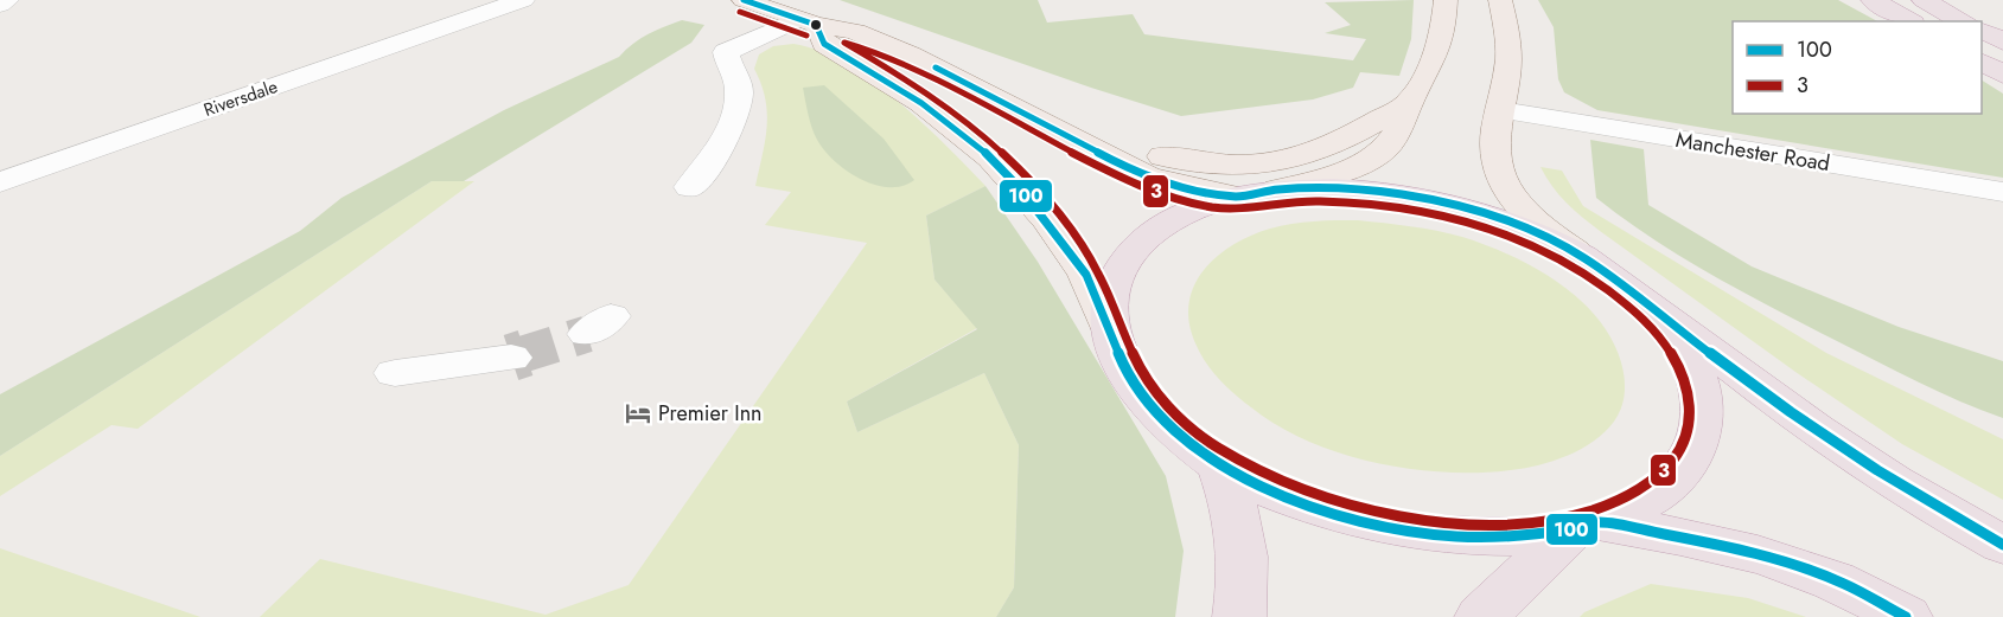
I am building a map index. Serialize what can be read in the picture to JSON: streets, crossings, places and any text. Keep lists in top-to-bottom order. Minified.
{"streets":{"street":["Riversdale","Manchester Road"]},"places":{"hotel":["Premier Inn"]},"lines":["transit line 100","transit line 3"],"legend":["100","3"]}
